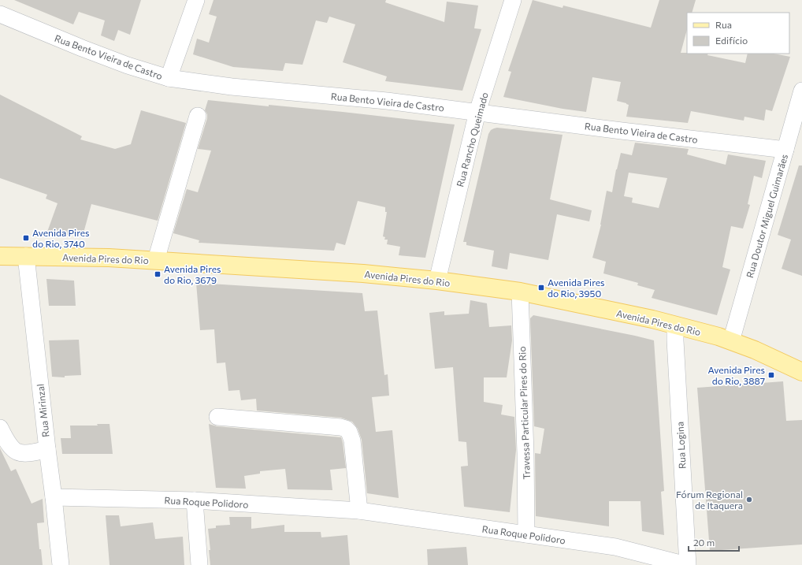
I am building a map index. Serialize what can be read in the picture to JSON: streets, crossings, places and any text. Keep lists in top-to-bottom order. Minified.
{"streets":{"main road":["Avenida Pires do Rio"],"street":["Rua Bento Vieira de Castro","Rua Rancho Queimado","Rua Doutor Miguel Guimarães","Rua Mirinzal","Travessa Particular Pires do Rio","Rua Logina","Rua Roque Polidoro"]},"crossings":[["Rua Bento Vieira de Castro","Rua Rancho Queimado"],["Rua Bento Vieira de Castro","Rua Doutor Miguel Guimarães"],["Rua Rancho Queimado","Avenida Pires do Rio"],["Rua Doutor Miguel Guimarães","Avenida Pires do Rio"],["Avenida Pires do Rio","Rua Mirinzal"],["Avenida Pires do Rio","Travessa Particular Pires do Rio"],["Avenida Pires do Rio","Rua Logina"],["Rua Mirinzal","Rua Roque Polidoro"],["Travessa Particular Pires do Rio","Rua Roque Polidoro"],["Rua Logina","Rua Roque Polidoro"]],"places":{"transit":["Avenida Pires do Rio, 3740","Avenida Pires do Rio, 3679","Avenida Pires do Rio, 3950","Avenida Pires do Rio, 3887"],"other":["Fórum Regional de Itaquera"]},"legend":["Rua","Edifício"],"scale_bar":"20 m"}
